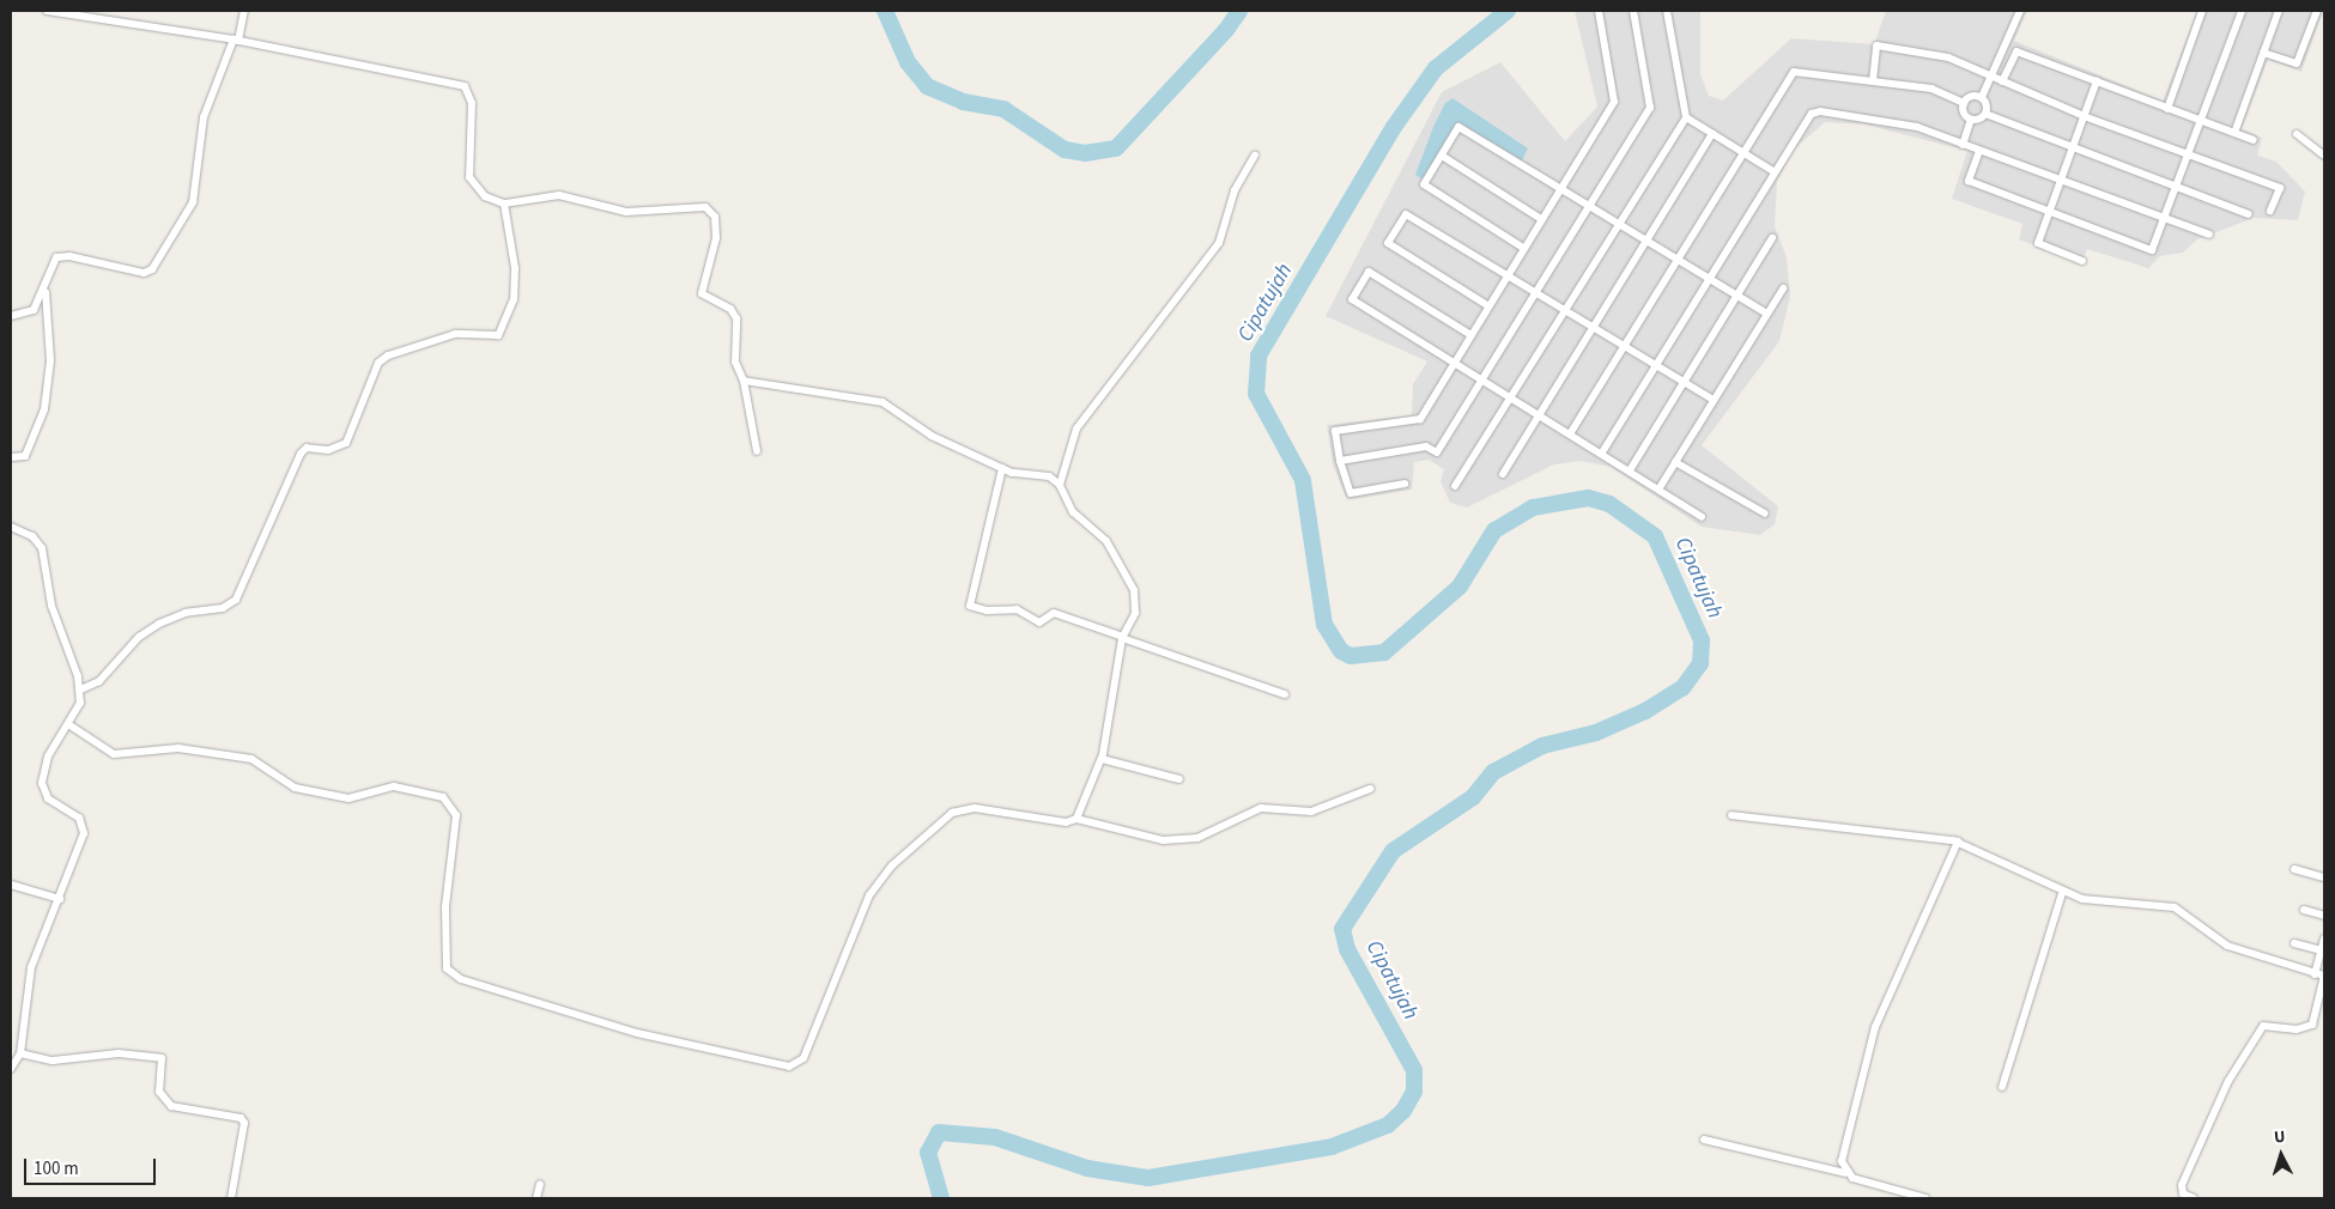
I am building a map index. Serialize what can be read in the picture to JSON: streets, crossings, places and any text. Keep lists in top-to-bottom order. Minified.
{"water":["Cipatujah"],"scale_bar":"100 m","north":"top"}
